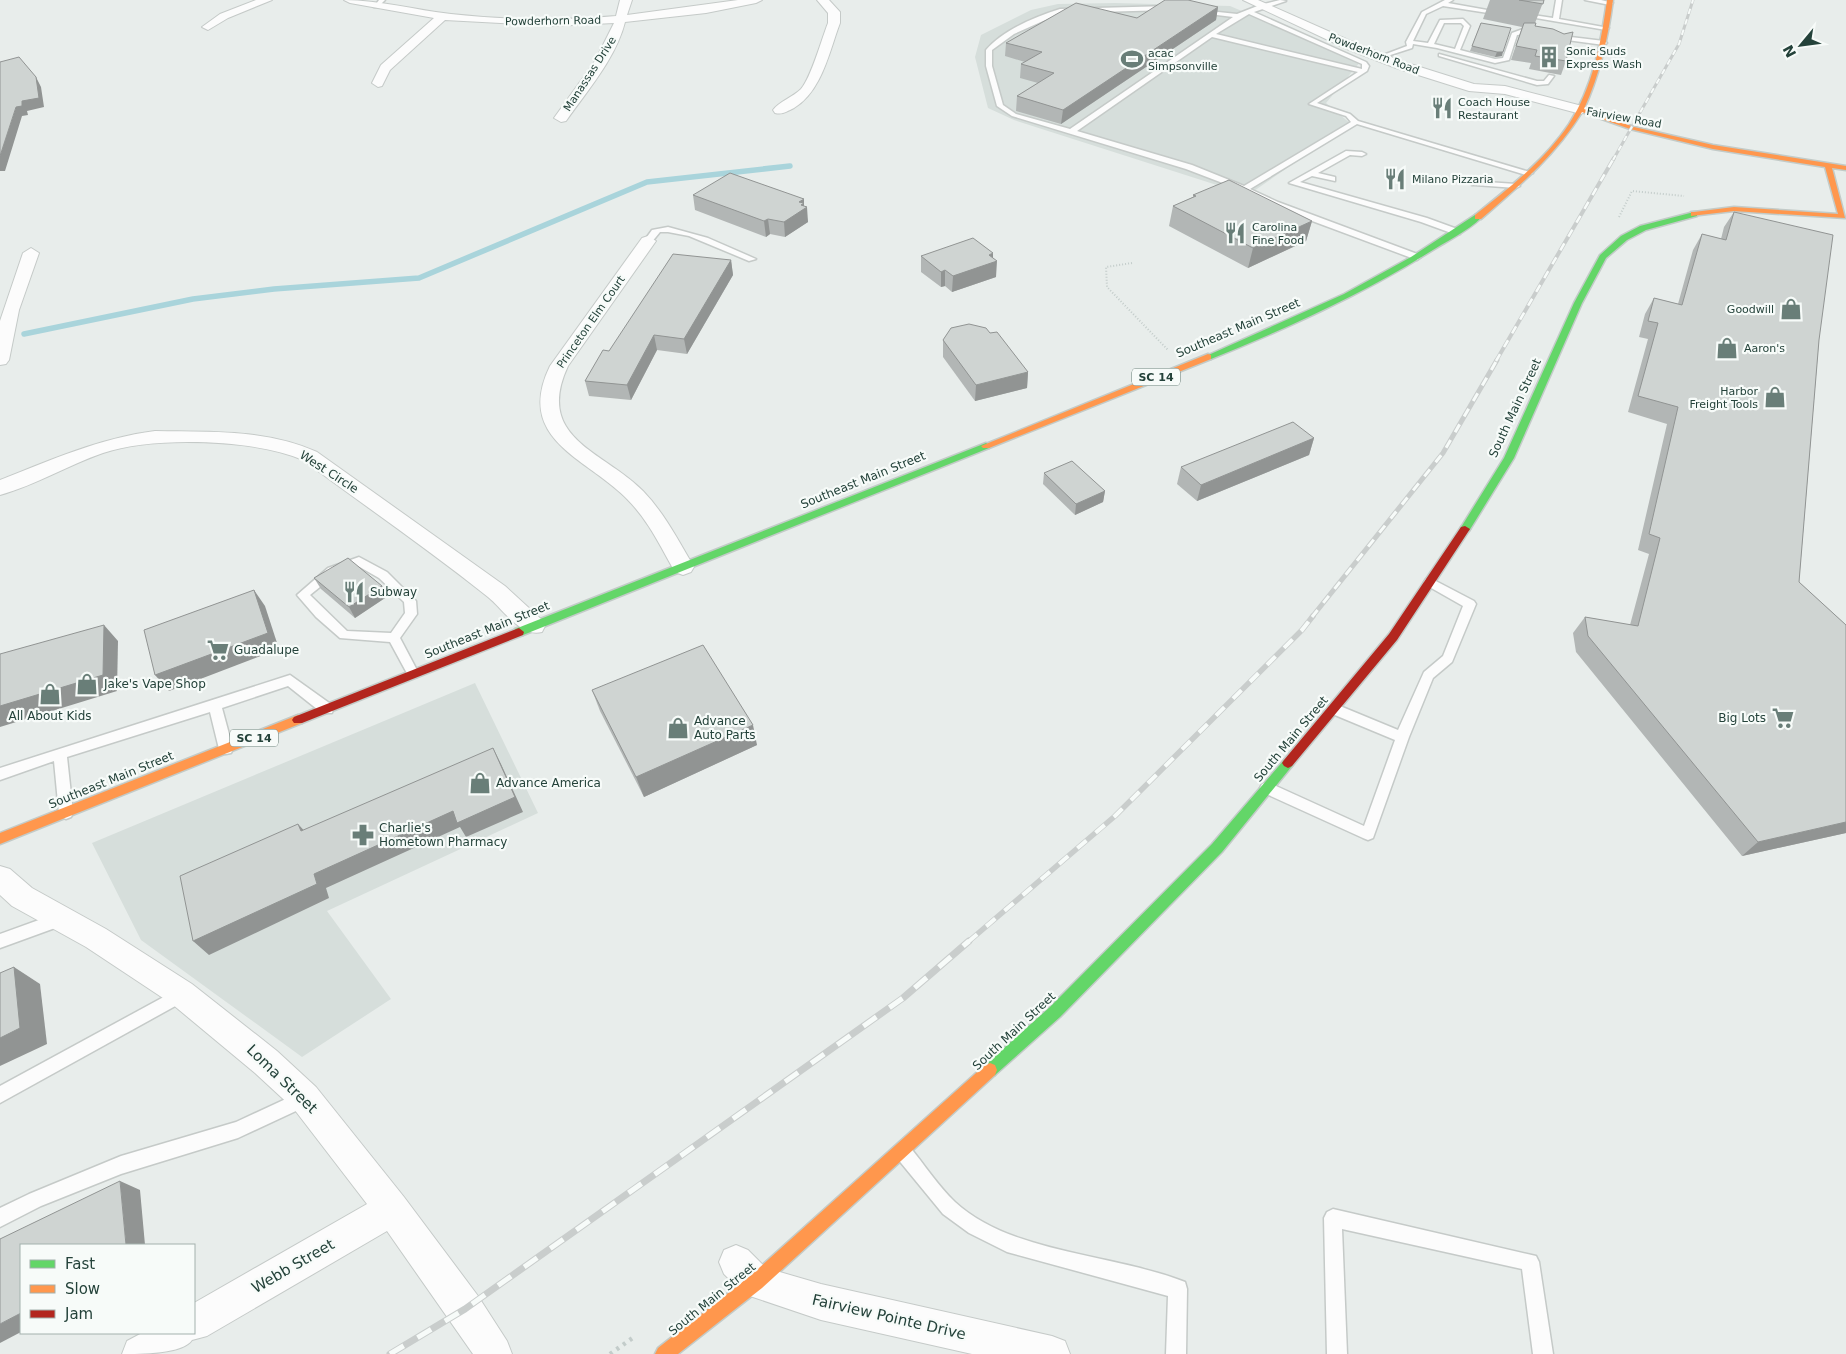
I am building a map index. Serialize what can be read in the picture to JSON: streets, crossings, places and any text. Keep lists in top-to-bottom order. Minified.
{"streets":{"main road":["Fairview Road","Southeast Main Street","SC 14","South Main Street"],"street":["Powderhorn Road","Manassas Drive","Princeton Elm Court","West Circle","Loma Street","Webb Street","Fairview Pointe Drive"]},"crossings":[["Powderhorn Road","Manassas Drive"],["Powderhorn Road","Fairview Road"],["Powderhorn Road","Southeast Main Street"],["Fairview Road","Southeast Main Street"],["Fairview Road","South Main Street"],["Princeton Elm Court","Southeast Main Street"],["Southeast Main Street","West Circle"],["South Main Street","Fairview Pointe Drive"],["Loma Street","Webb Street"]],"places":{"building":["Sonic Suds Express Wash"],"sports":["acac Simpsonville"],"restaurant":["Coach House Restaurant","Milano Pizzaria","Carolina Fine Food","Subway"],"shop":["Goodwill","Aaron's","Harbor Freight Tools","Jake's Vape Shop","All About Kids","Advance Auto Parts","Advance America"],"supermarket":["Guadalupe","Big Lots"],"pharmacy":["Charlie's Hometown Pharmacy"]},"legend":["Fast","Slow","Jam"],"north":"bottom left"}
